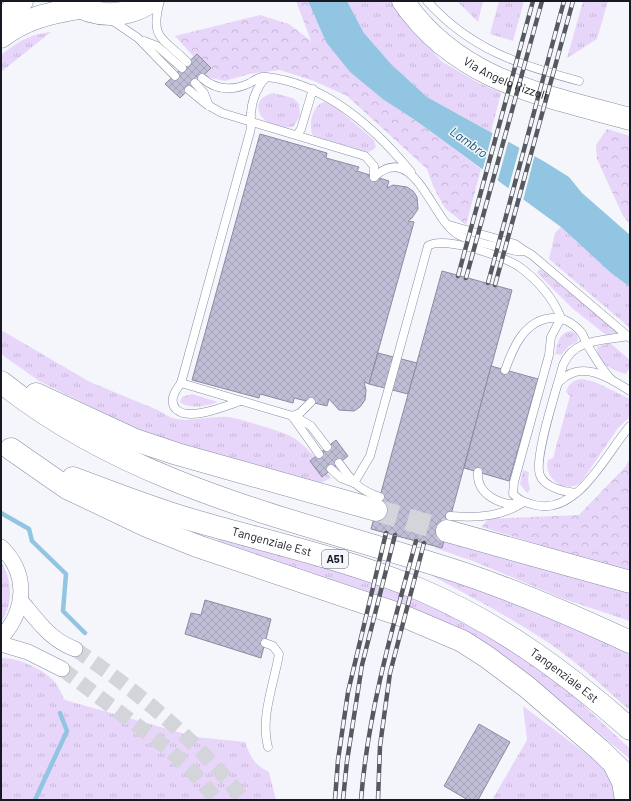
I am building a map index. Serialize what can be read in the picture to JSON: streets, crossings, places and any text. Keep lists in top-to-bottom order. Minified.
{"streets":{"main road":["Via Angelo Rizzoli","Tangenziale Est","A51"]},"water":["Lambro"]}
